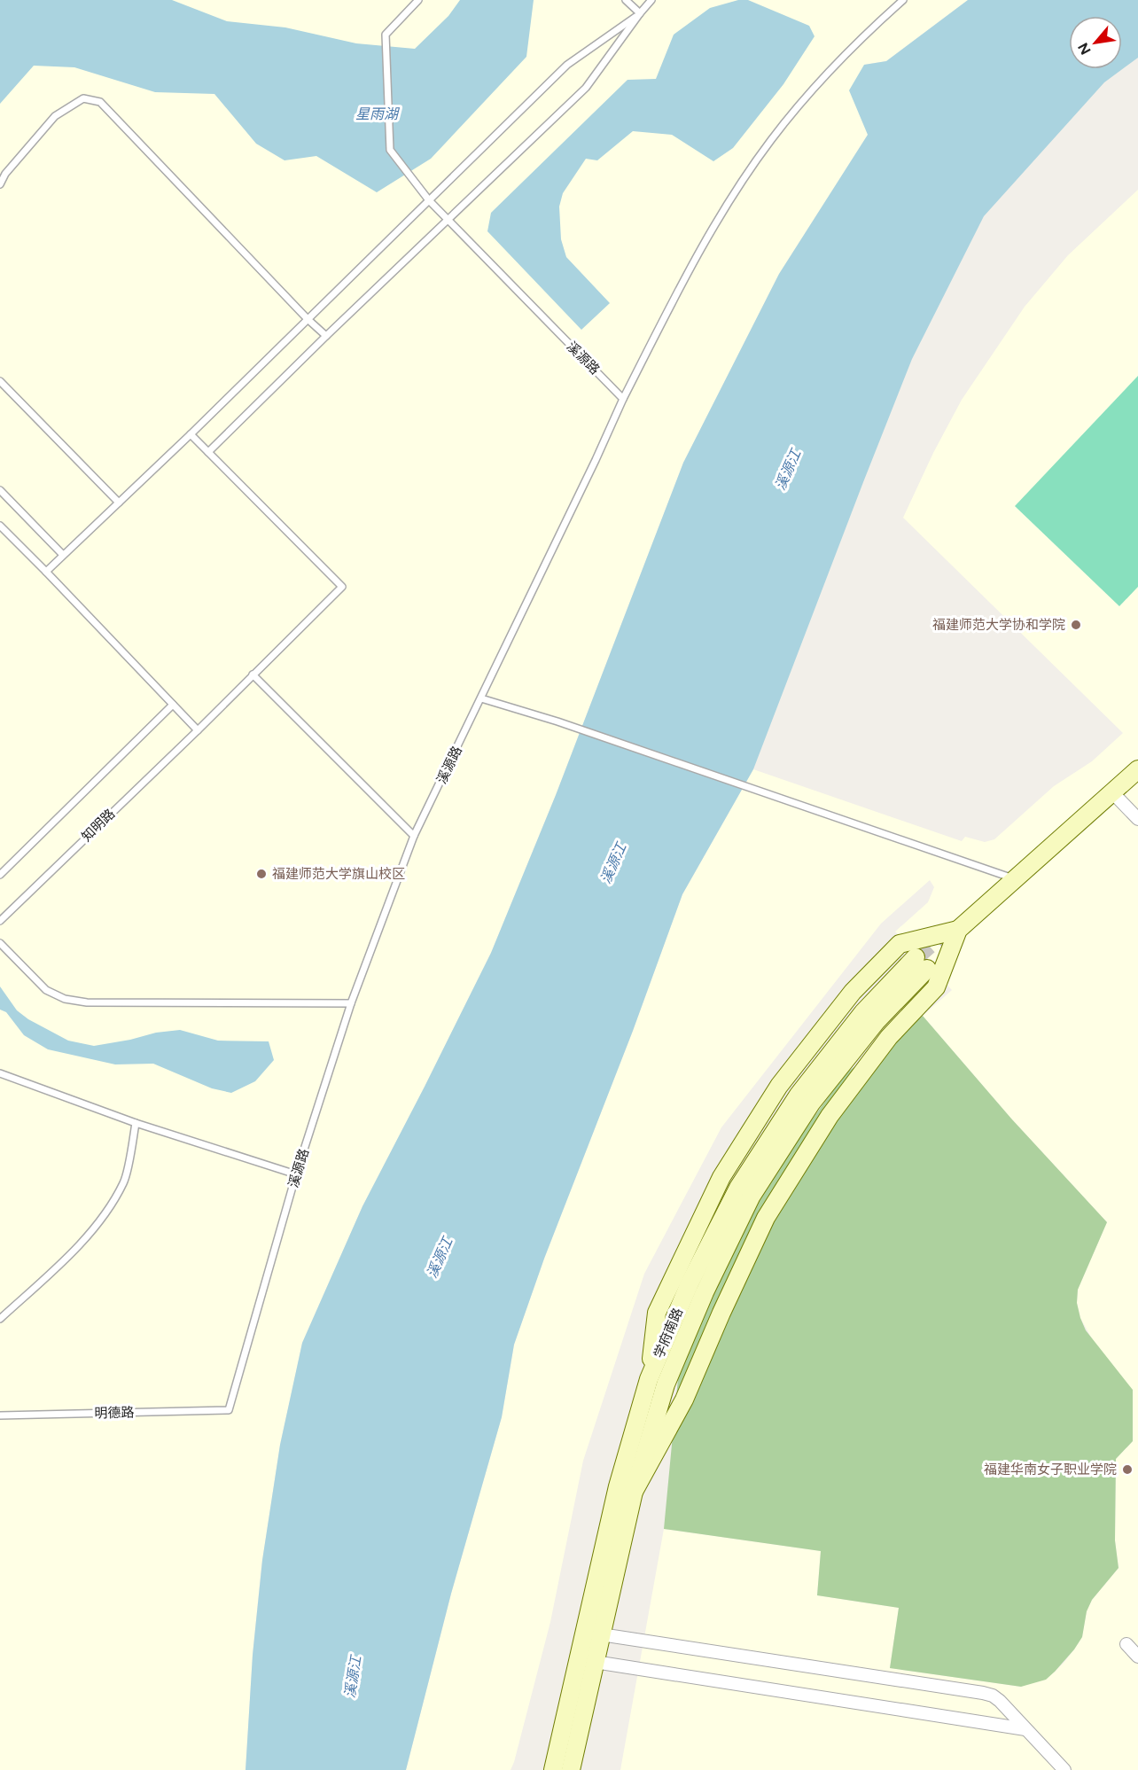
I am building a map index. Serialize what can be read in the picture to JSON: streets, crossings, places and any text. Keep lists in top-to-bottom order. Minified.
{"streets":{"main road":["学府南路"],"lane":["溪源路","知明路","明德路"]},"crossings":[["溪源路","明德路"]],"water":["星雨湖","溪源江"],"places":["福建师范大学协和学院","福建师范大学旗山校区","福建华南女子职业学院"],"north":"bottom left"}
